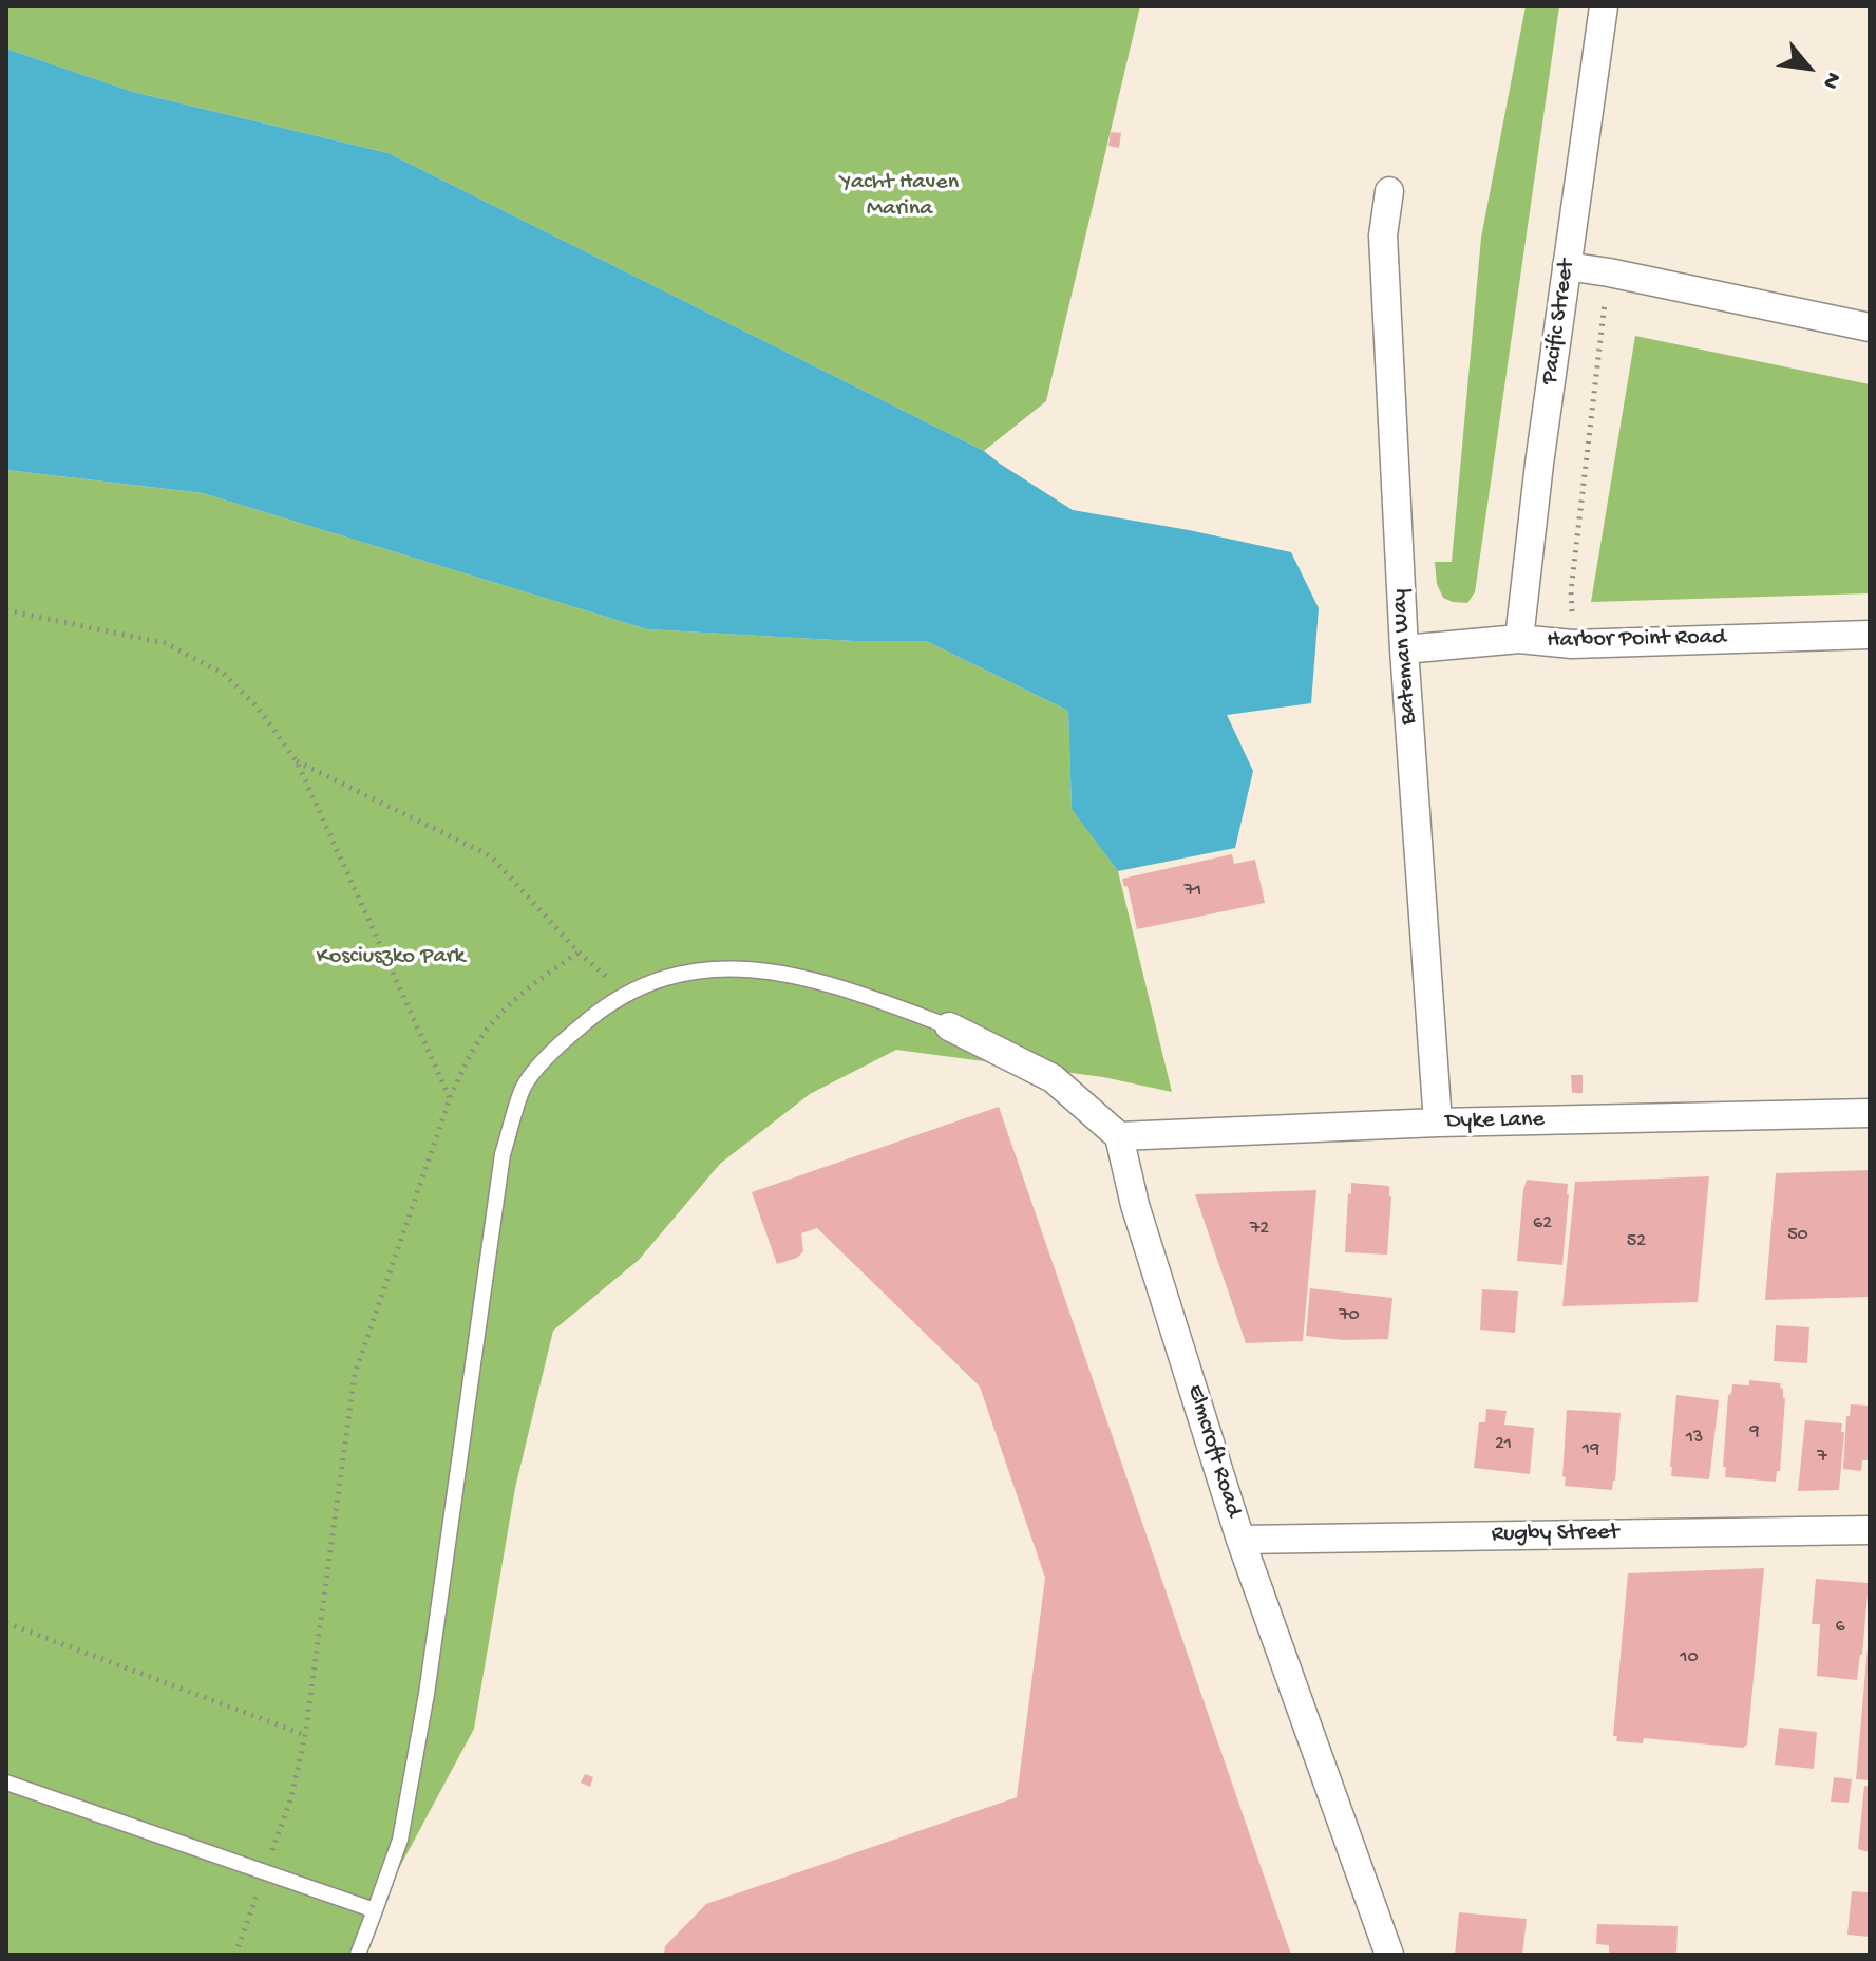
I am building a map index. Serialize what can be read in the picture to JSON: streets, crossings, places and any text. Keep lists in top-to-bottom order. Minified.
{"streets":{"street":["Pacific Street","Harbor Point Road","Bateman Way","Dyke Lane","Elmcroft Road","Rugby Street"]},"crossings":[["Pacific Street","Harbor Point Road"],["Harbor Point Road","Bateman Way"],["Bateman Way","Dyke Lane"],["Dyke Lane","Elmcroft Road"],["Elmcroft Road","Rugby Street"]],"parks":["Yacht Haven Marina","Kosciuszko Park"],"house_numbers":["71","62","72","50","52","70","9","13","21","19","7","6","10"],"north":"bottom right"}
